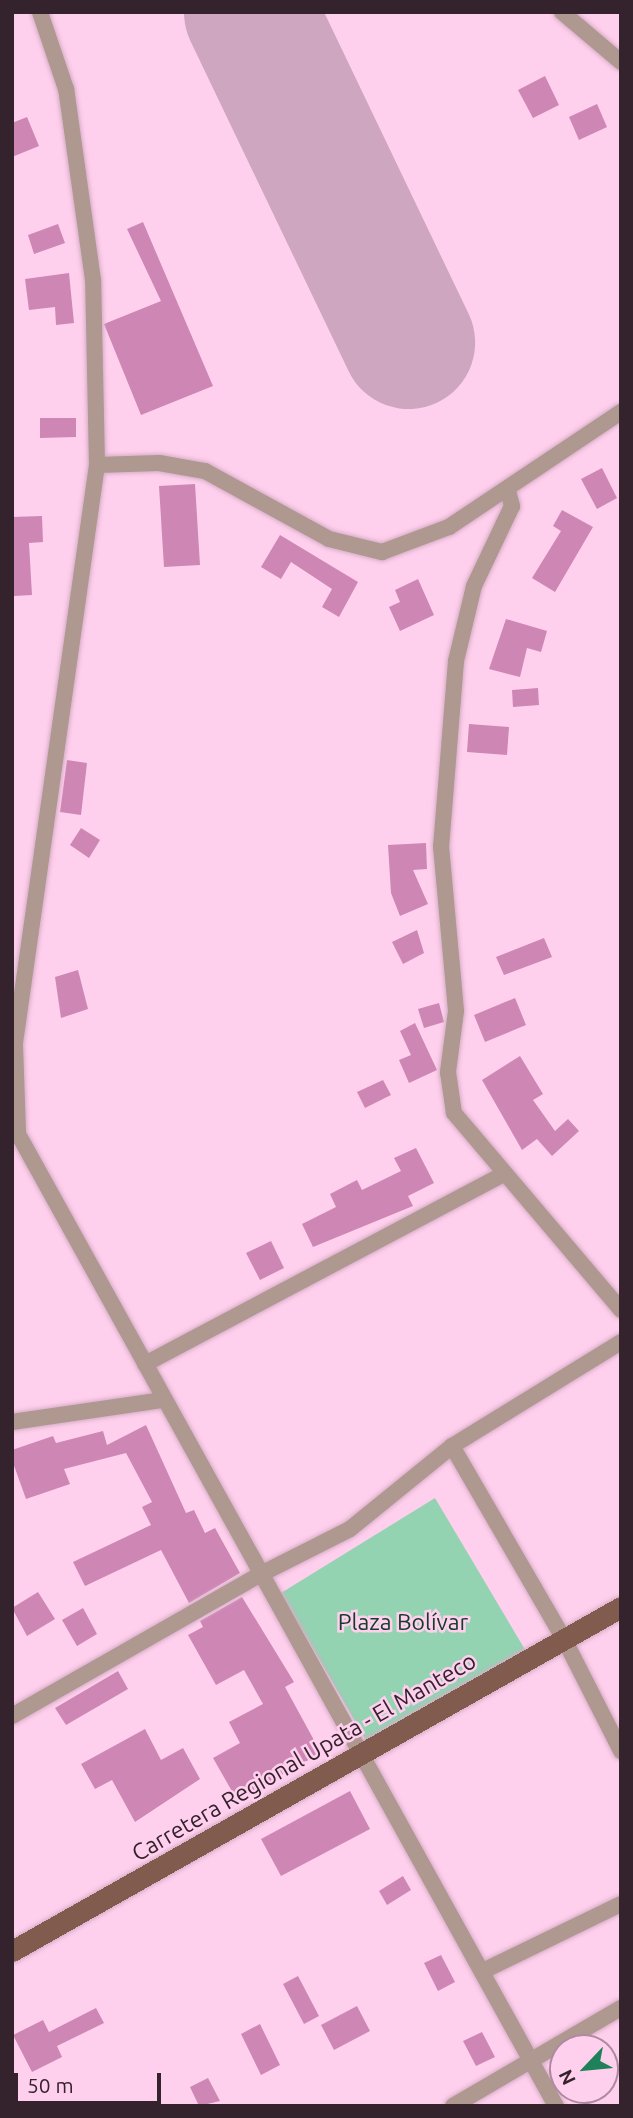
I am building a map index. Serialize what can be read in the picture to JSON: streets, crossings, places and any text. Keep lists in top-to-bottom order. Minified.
{"streets":{"main road":["Carretera Regional Upata - El Manteco"]},"parks":["Plaza Bolívar"],"scale_bar":"50 m","north":"bottom left"}
